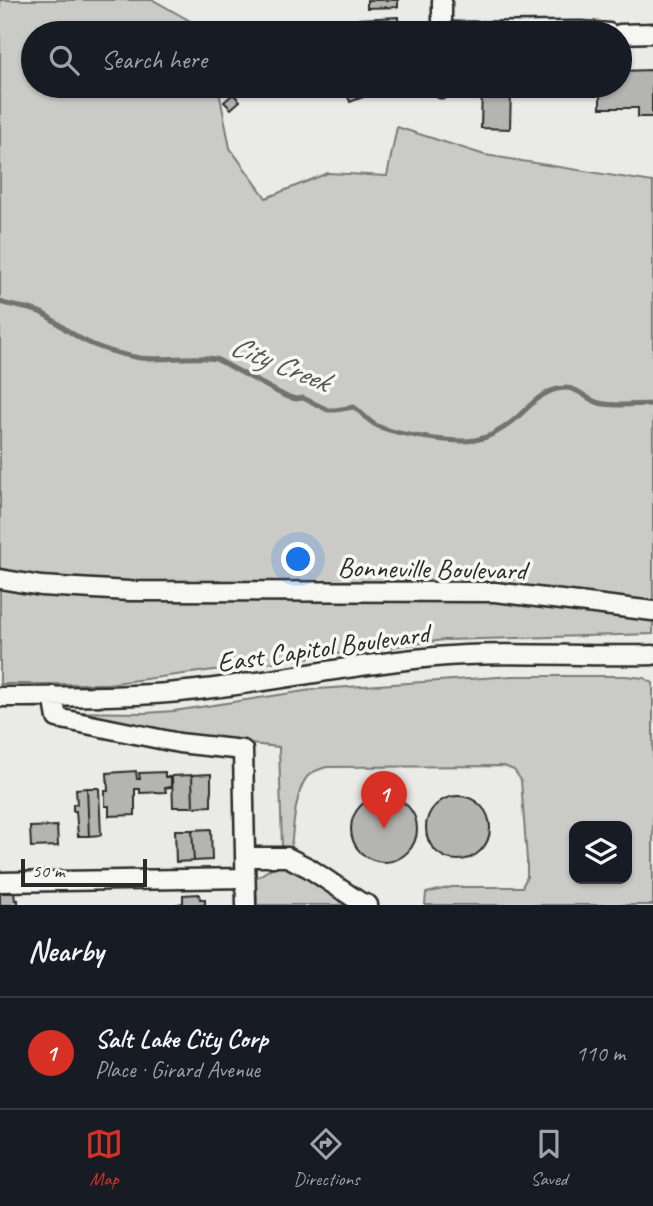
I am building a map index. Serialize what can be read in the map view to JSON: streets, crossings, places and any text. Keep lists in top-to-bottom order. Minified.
{"streets":{"street":["Bonneville Boulevard","East Capitol Boulevard"]},"water":["City Creek"],"scale_bar":"50 m","page":{"search":"Search here","pins":"1","scale":"50 m","heading":"Nearby","list":[{"mark":"1","name":"Salt Lake City Corp","note":"Place · Girard Avenue","value":"110 m"}],"nav":["Map","Directions","Saved"]}}
